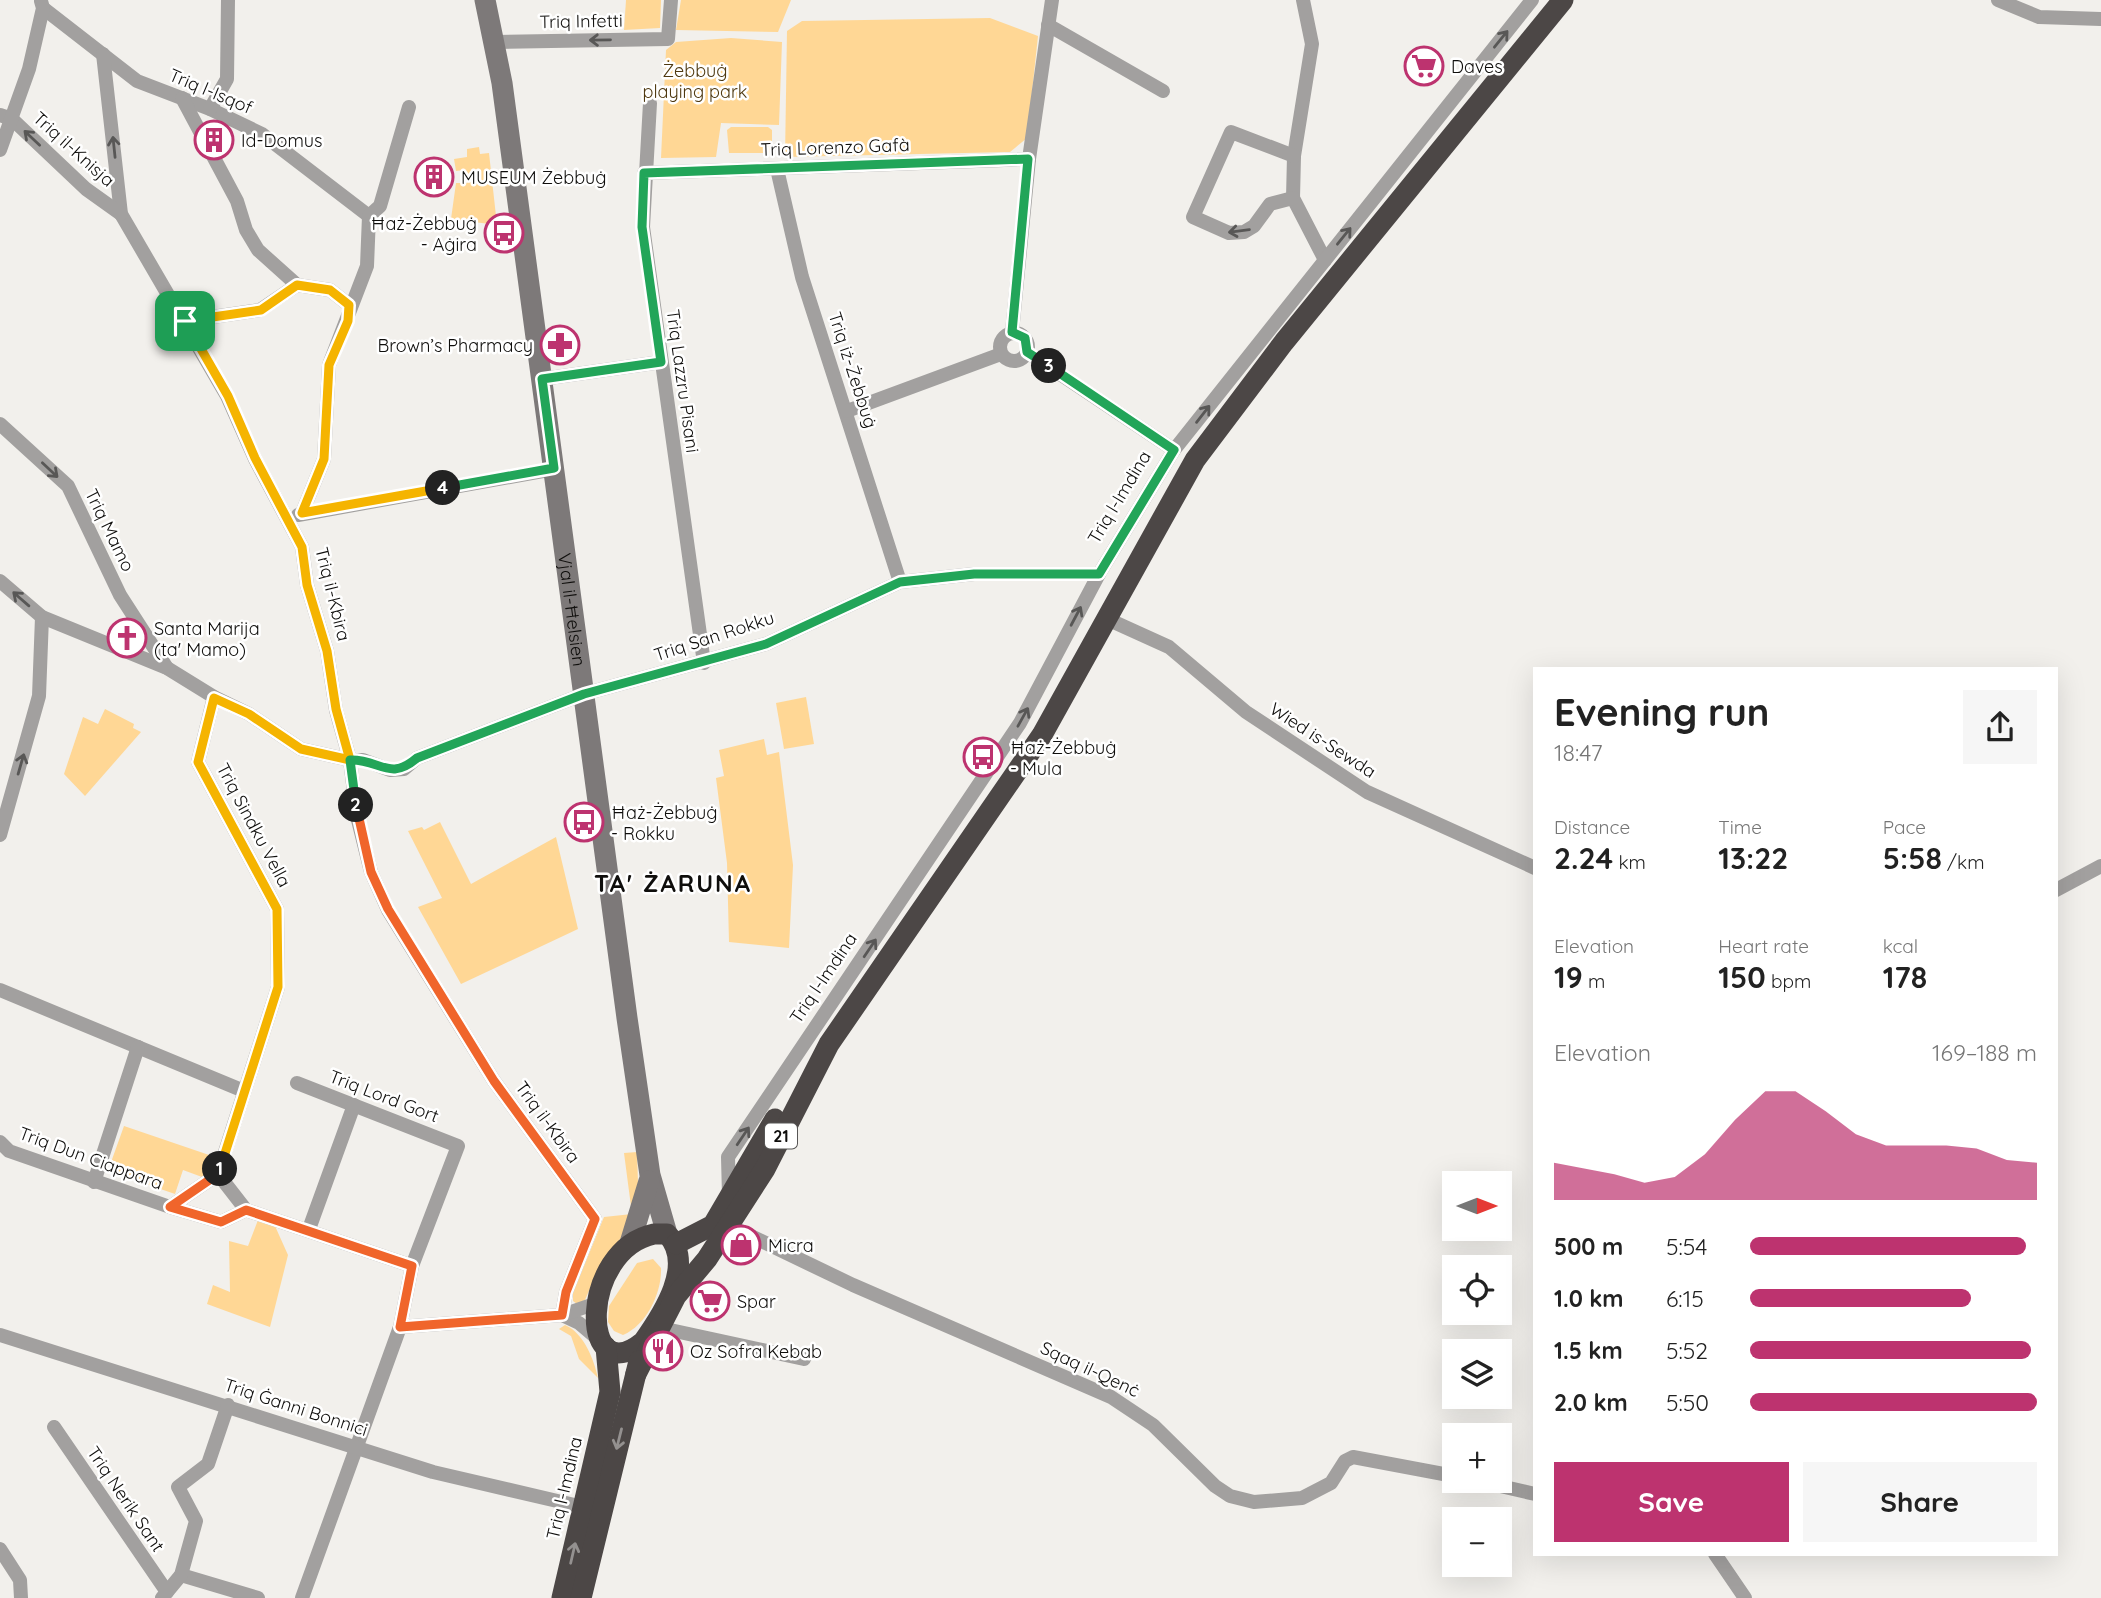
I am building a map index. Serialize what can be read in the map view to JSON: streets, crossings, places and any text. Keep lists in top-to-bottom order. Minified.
{"streets":{"highway":["Triq l-Imdina","21"],"street":["Triq Infetti","Triq l-Isqof","Triq Lorenzo Gafà","Triq il-Knisja","Triq iż-Żebbuġ","Triq Lazzru Pisani","Triq Mamo","Triq il-Kbira","Vjal il-Ħelsien","Triq San Rokku","Wied is-Sewda","Triq Sindku Vella","Triq Lord Gort","Triq Dun Ciappara","Sqaq il-Qenċ","Triq Ġanni Bonnici","Triq Nerik Sant"]},"crossings":[["Triq Infetti","Vjal il-Ħelsien"],["Triq l-Isqof","Triq il-Kbira"],["Triq Lorenzo Gafà","Triq iż-Żebbuġ"],["Triq Lorenzo Gafà","Triq Lazzru Pisani"],["Triq il-Knisja","Triq il-Kbira"],["Triq iż-Żebbuġ","Triq San Rokku"],["Triq Lazzru Pisani","Triq San Rokku"],["Triq l-Imdina","Vjal il-Ħelsien"],["Triq l-Imdina","Triq San Rokku"],["Triq l-Imdina","21"],["Triq l-Imdina","Triq Ġanni Bonnici"],["Triq Mamo","Triq il-Kbira"],["Triq Mamo","Triq San Rokku"],["Triq Mamo","Triq Sindku Vella"],["Triq il-Kbira","Triq San Rokku"],["Vjal il-Ħelsien","Triq San Rokku"],["Vjal il-Ħelsien","21"],["Wied is-Sewda","21"],["Triq Sindku Vella","Triq Dun Ciappara"],["21","Sqaq il-Qenċ"]],"one_way":["Triq Infetti","Triq il-Knisja","Triq l-Imdina"],"districts":["TA' ŻARUNA"],"parks":["Żebbuġ playing park"],"places":{"supermarket":["Daves","Spar"],"building":["Id-Domus","MUSEUM Żebbuġ"],"bus stop":["Ħaż-Żebbuġ - Aġira","Ħaż-Żebbuġ - Mula","Ħaż-Żebbuġ - Rokku"],"pharmacy":["Brown’s Pharmacy"],"church":["Santa Marija (ta' Mamo)"],"shop":["Micra"],"restaurant":["Oz Sofra Kebab"]},"north":"right","page":{"pins":["3","4","2","1"],"heading":["Evening run","18:47"],"stats":[["Distance","2.24 km"],["Time","13:22"],["Pace","5:58 /km"],["Elevation","19 m"],["Heart rate","150 bpm"],["kcal","178"]],"chart":["Elevation","169–188 m"],"map_buttons":["+","−"],"list":[{"name":"500 m","note":"5:54"},{"name":"1.0 km","note":"6:15"},{"name":"1.5 km","note":"5:52"},{"name":"2.0 km","note":"5:50"}],"buttons":["Save","Share"]}}
